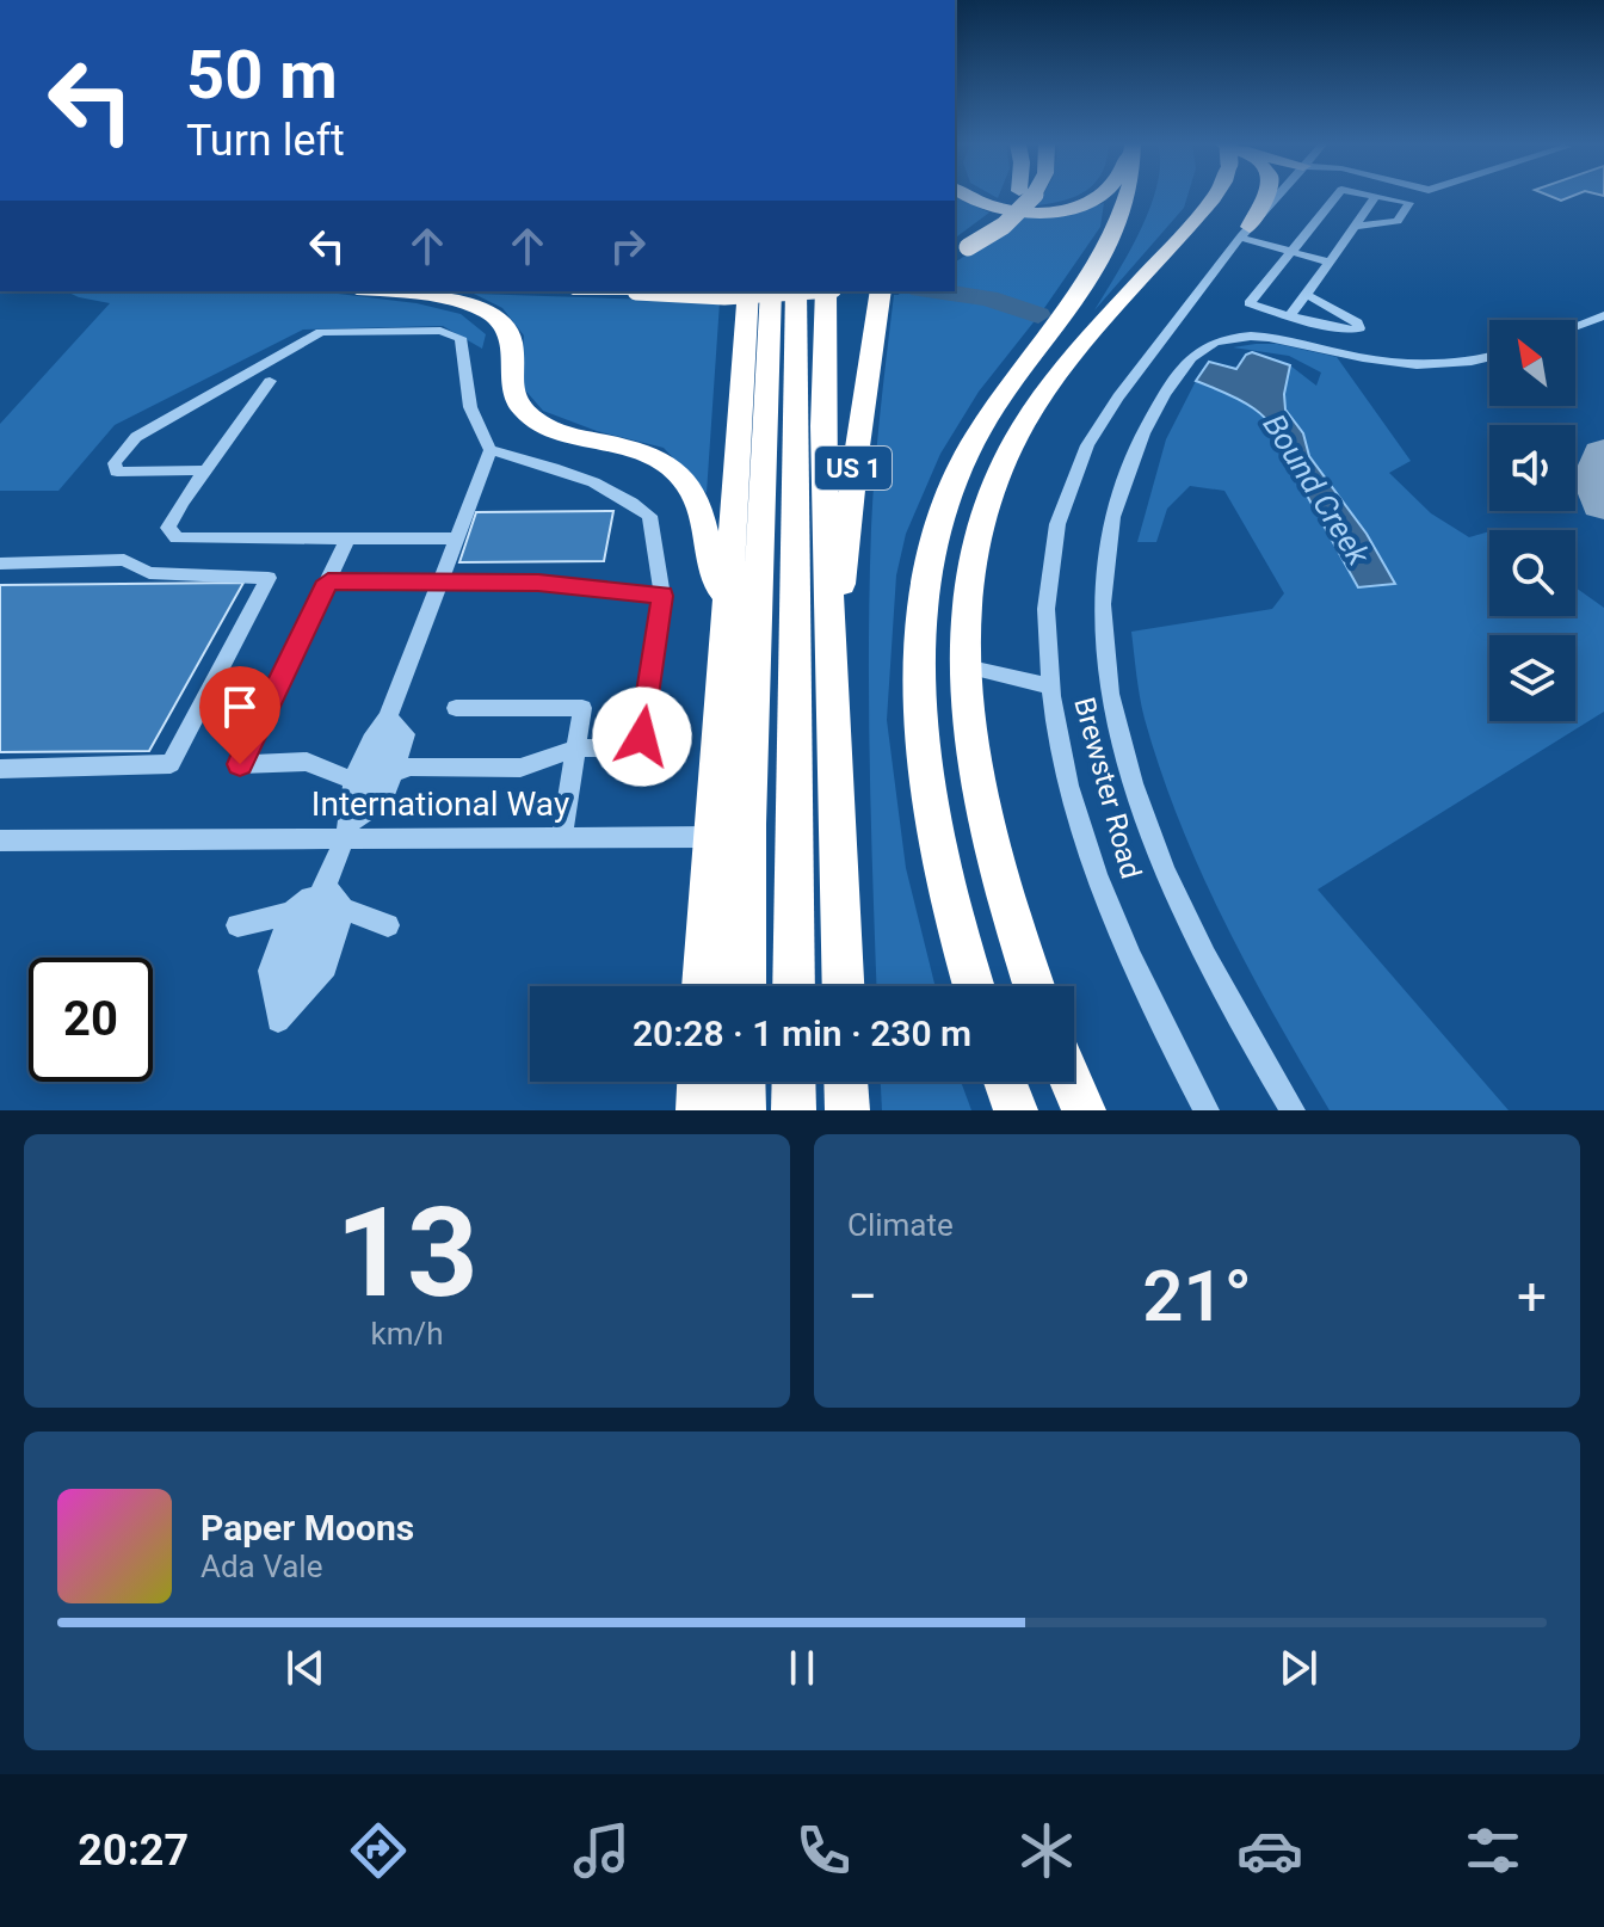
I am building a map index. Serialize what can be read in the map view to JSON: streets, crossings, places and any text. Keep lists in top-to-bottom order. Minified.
{"streets":{"highway":["US 1"],"street":["Brewster Road","International Way"]},"water":["Bound Creek"],"north":"top left","page":{"turn":["50 m","Turn left"],"limit":"20","trip":"20:28 · 1 min · 230 m","tile":[["13","km/h"],"Climate"],"heat":["−","21°","+"],"song":["Paper Moons","Ada Vale"],"tabs":"20:27"}}
